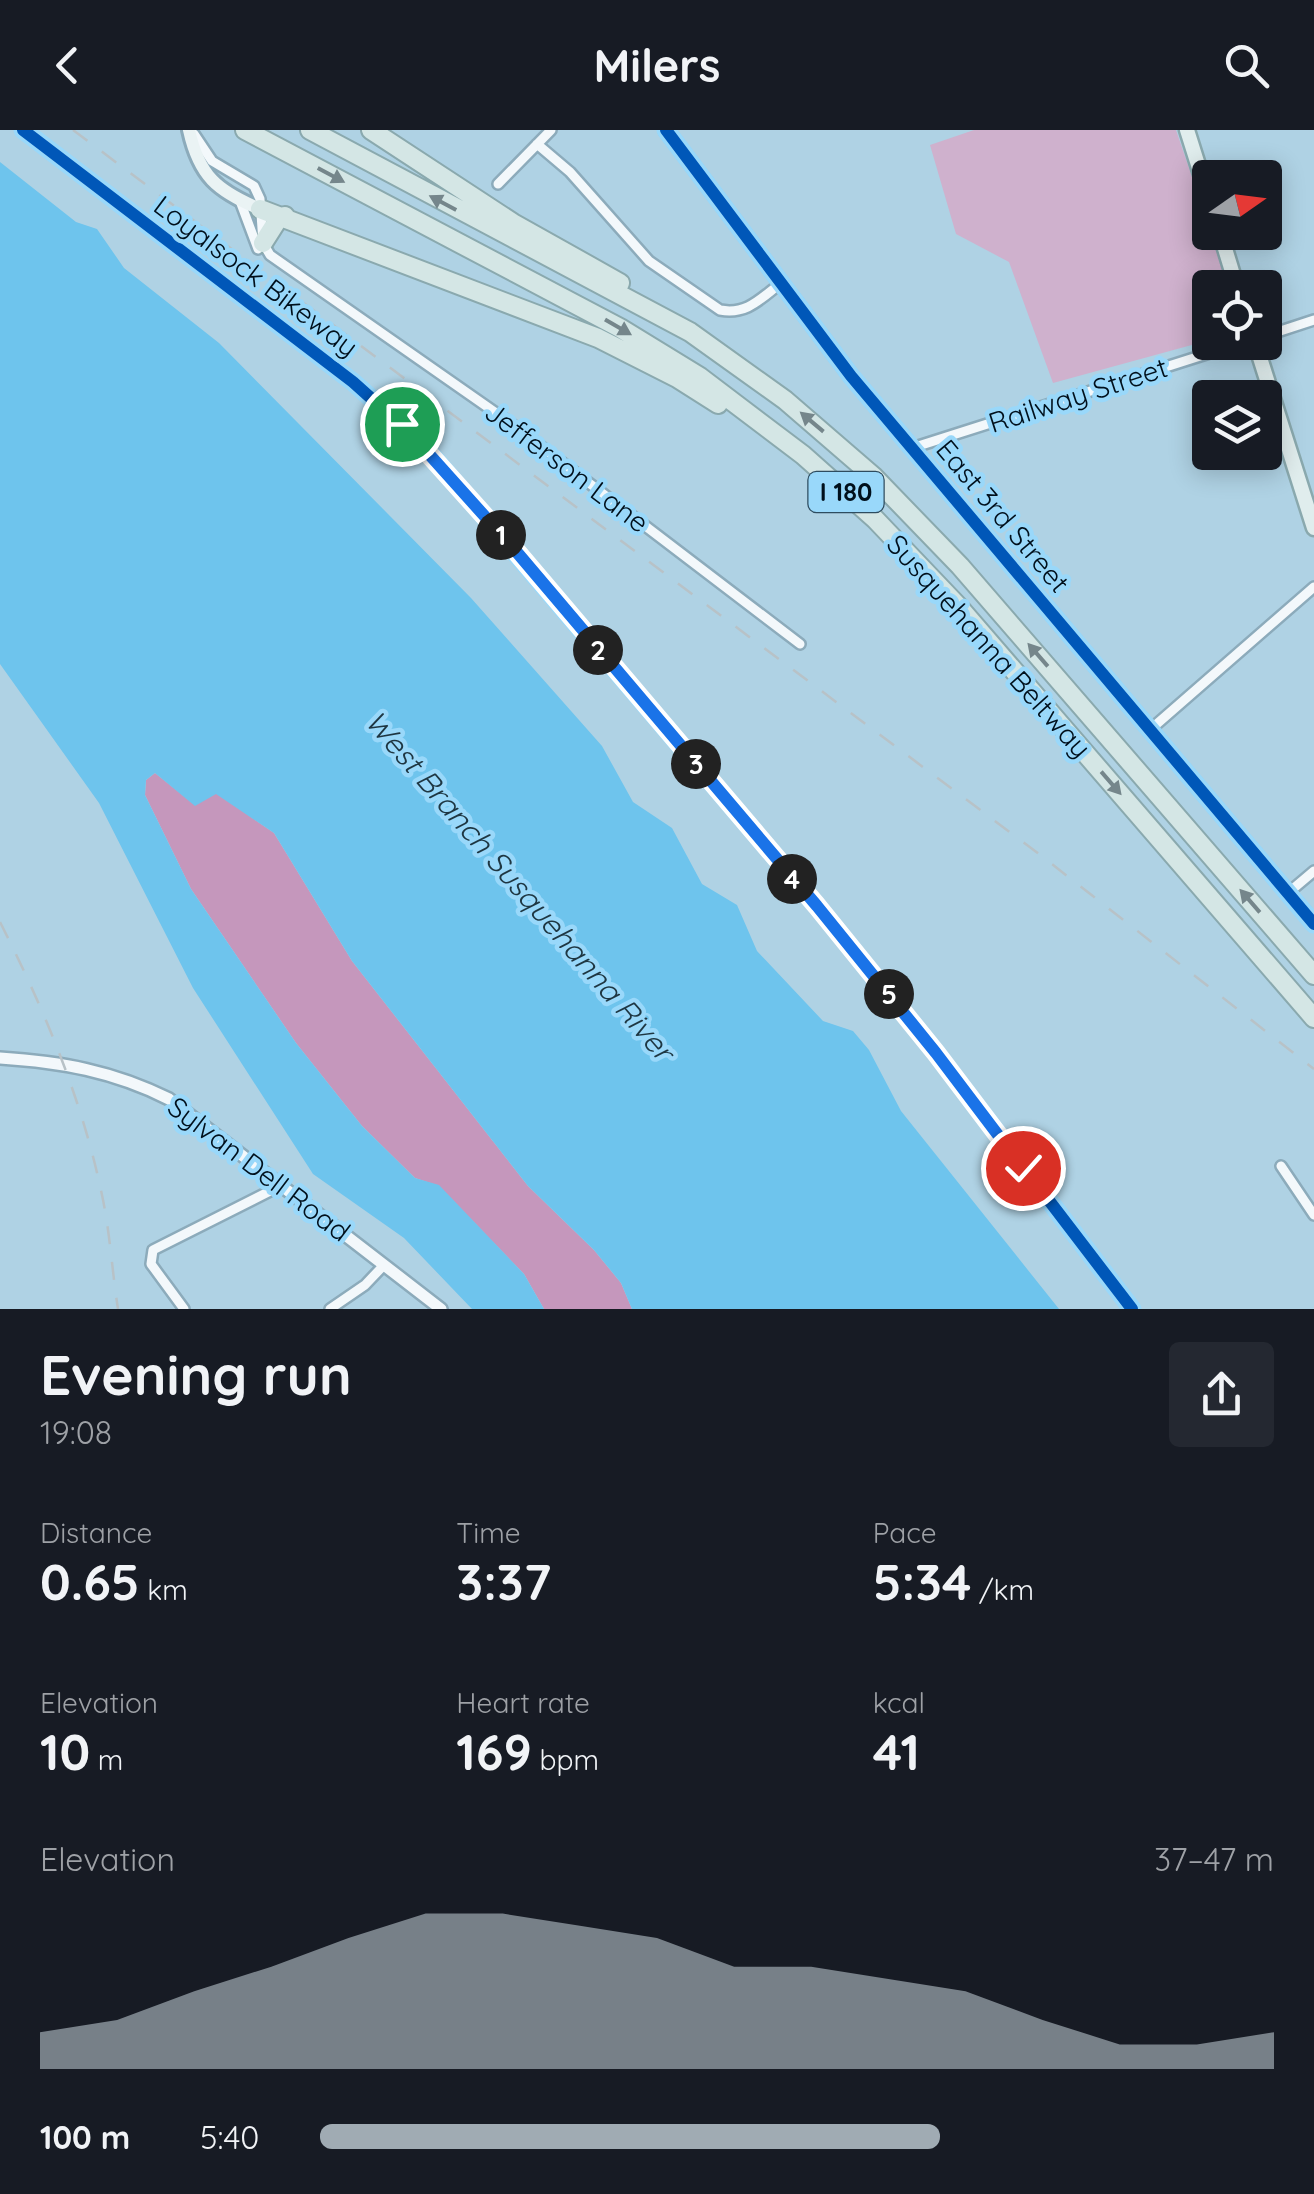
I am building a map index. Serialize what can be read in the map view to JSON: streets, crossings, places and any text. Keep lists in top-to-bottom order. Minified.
{"streets":{"highway":["I 180","Susquehanna Beltway"],"main road":["East 3rd Street"],"street":["Railway Street","Jefferson Lane","Sylvan Dell Road"],"cycle path":["Loyalsock Bikeway"]},"crossings":[["Railway Street","East 3rd Street"]],"water":["West Branch Susquehanna River"],"north":"right","page":{"header":"Milers","pins":["1","2","3","4","5"],"heading":["Evening run","19:08"],"stats":[["Distance","0.65 km"],["Time","3:37"],["Pace","5:34 /km"],["Elevation","10 m"],["Heart rate","169 bpm"],["kcal","41"]],"chart":["Elevation","37–47 m"],"list":[{"name":"100 m","note":"5:40"}]}}
